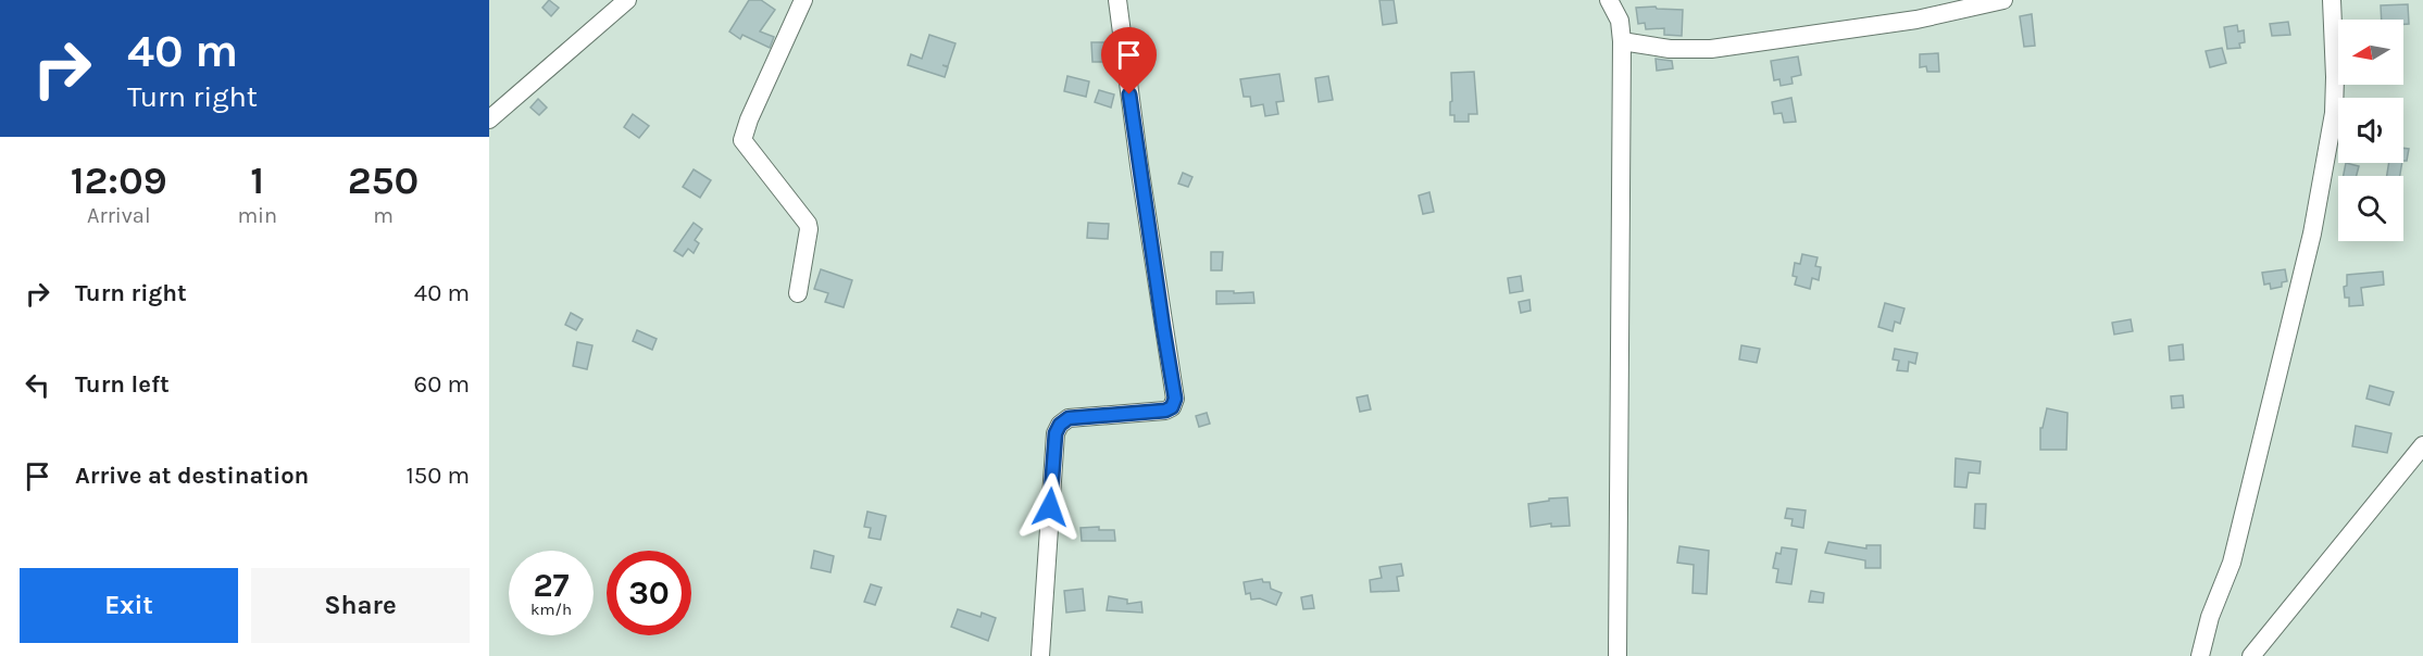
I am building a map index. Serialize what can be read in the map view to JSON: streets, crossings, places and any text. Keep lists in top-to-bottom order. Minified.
{"north":"left","page":{"turn":["40 m","Turn right"],"eta":["12:09","Arrival","1","min","250","m"],"list":[{"name":"Turn right","value":"40 m"},{"name":"Turn left","value":"60 m"},{"name":"Arrive at destination","value":"150 m"}],"speed":"27 km/h","limit":"30","buttons":["Exit","Share"]}}
